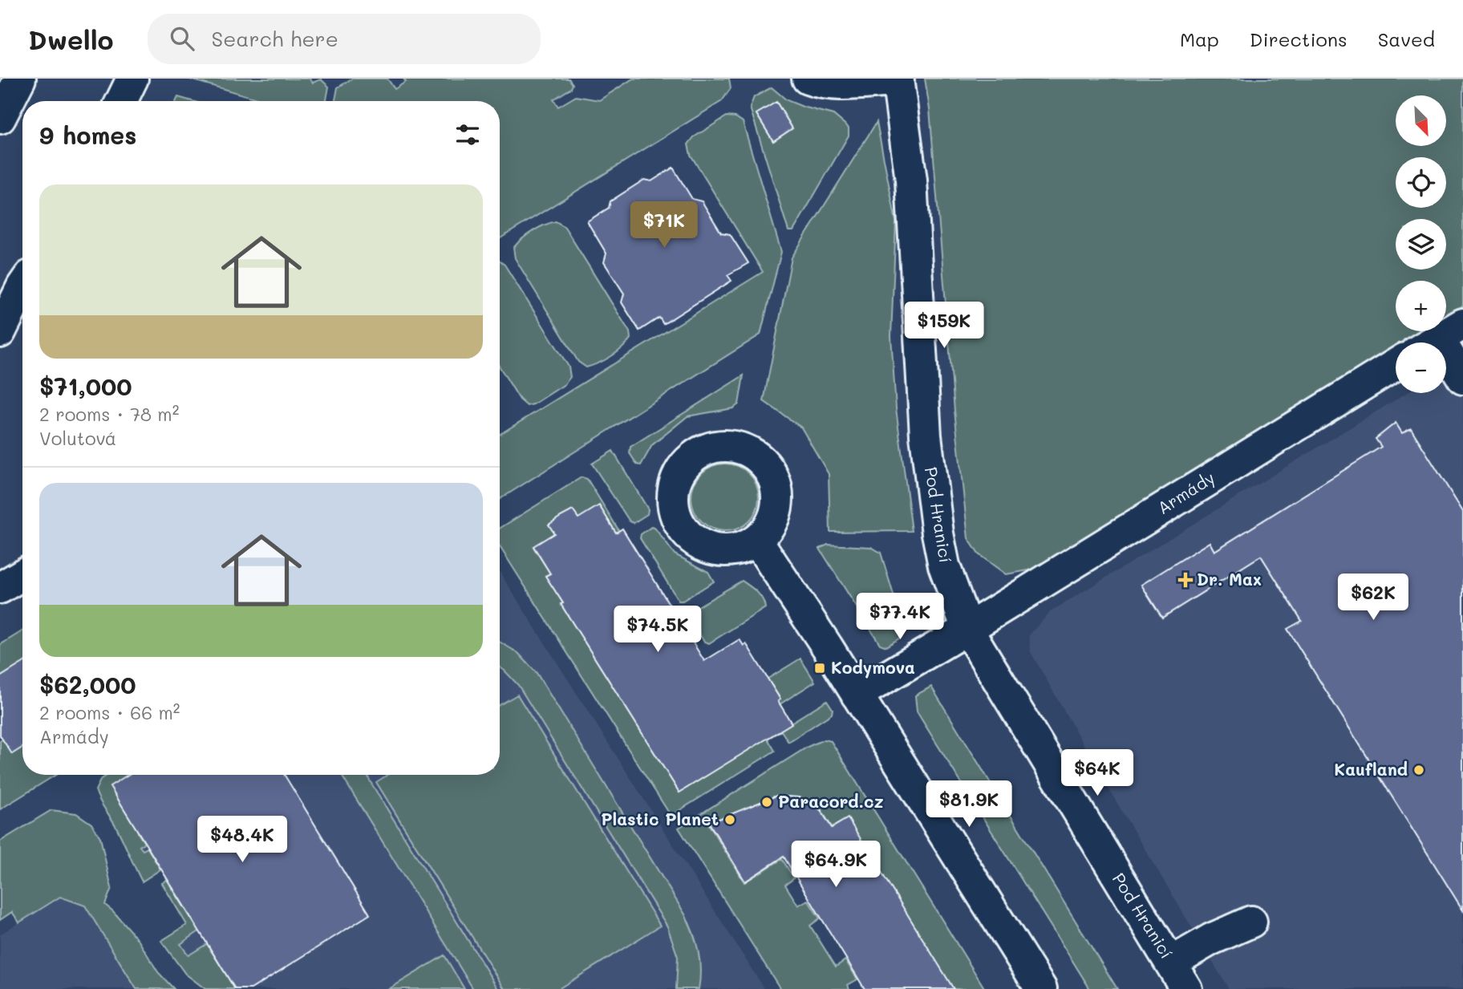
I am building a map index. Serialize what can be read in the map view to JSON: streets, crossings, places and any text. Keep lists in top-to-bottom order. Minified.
{"streets":{"street":["Armády","Pod Hranicí"]},"crossings":[["Armády","Pod Hranicí"]],"places":{"health":["Dr. Max"],"transit":["Kodymova"],"other":["Kaufland","Paracord.cz","Plastic Planet"]},"north":"bottom right","page":{"header":"Dwello","search":"Search here","nav":["Map","Directions","Saved"],"map_buttons":["+","−"],"heading":"9 homes","list":[{"name":"$71,000","note":"2 rooms · 78 m² · Volutová"},{"name":"$62,000","note":"2 rooms · 66 m² · Armády"}],"price":["$71K","$159K","$62K","$77.4K","$74.5K","$64K","$81.9K","$48.4K","$64.9K"]}}
